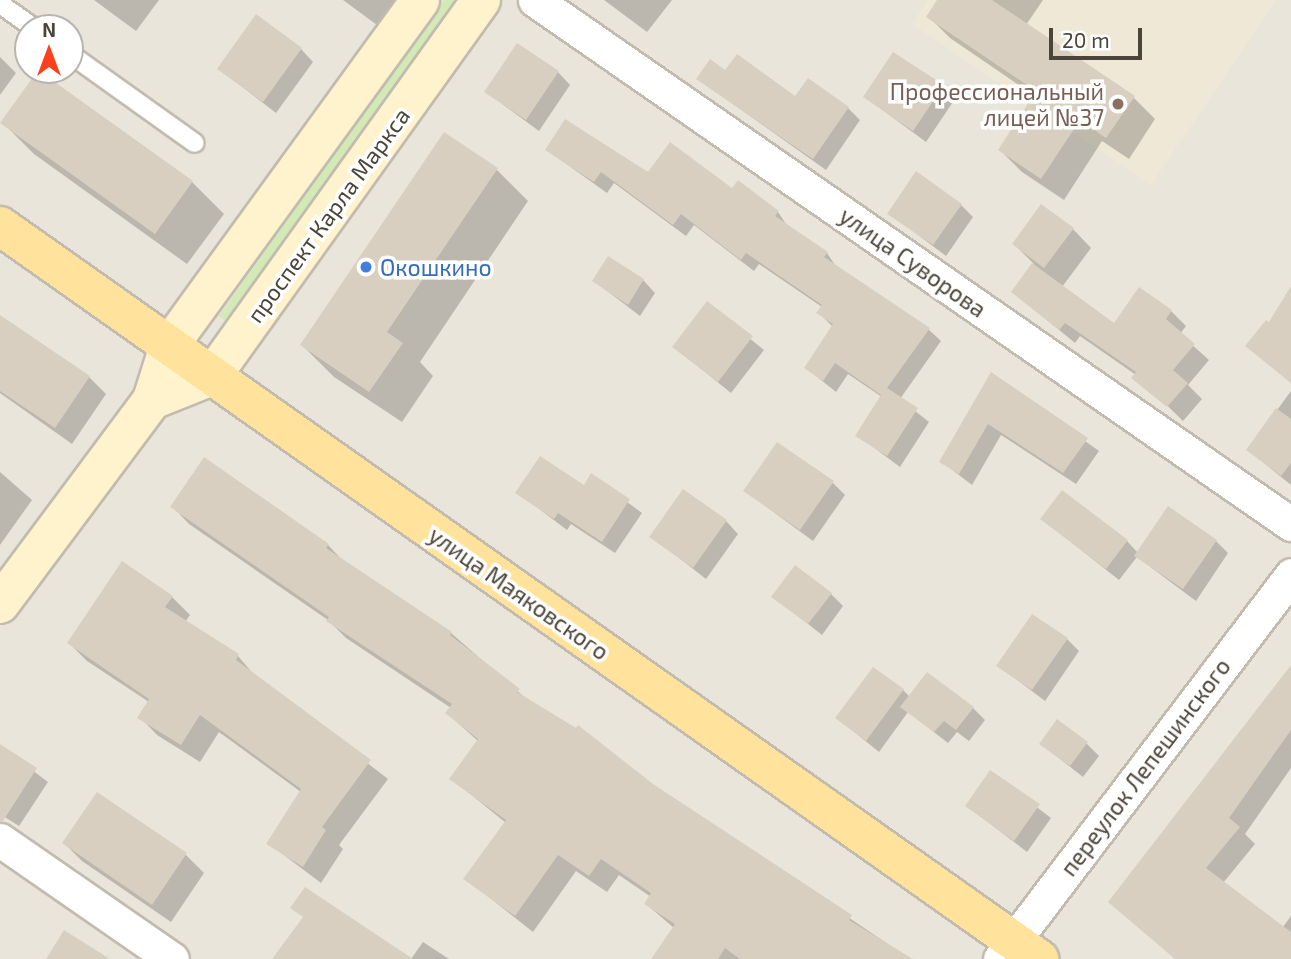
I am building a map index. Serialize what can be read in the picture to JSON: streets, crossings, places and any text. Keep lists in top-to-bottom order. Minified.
{"streets":{"main road":["проспект Карла Маркса","улица Маяковского"],"street":["улица Суворова","переулок Лепешинского"]},"crossings":[["проспект Карла Маркса","улица Маяковского"],["улица Маяковского","переулок Лепешинского"]],"places":["Профессиональный лицей №37","Окошкино"],"scale_bar":"20 m","north":"top"}
